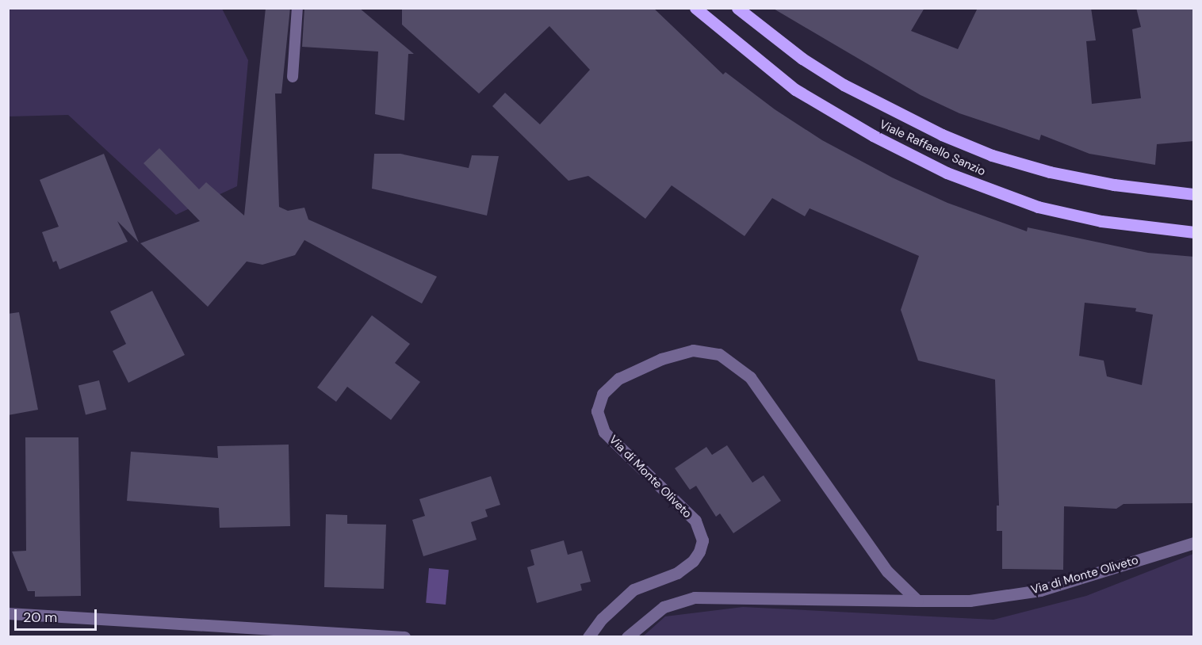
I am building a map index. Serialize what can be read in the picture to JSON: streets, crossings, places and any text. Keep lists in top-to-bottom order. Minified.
{"streets":{"main road":["Viale Raffaello Sanzio"],"street":["Via di Monte Oliveto"]},"scale_bar":"20 m"}
